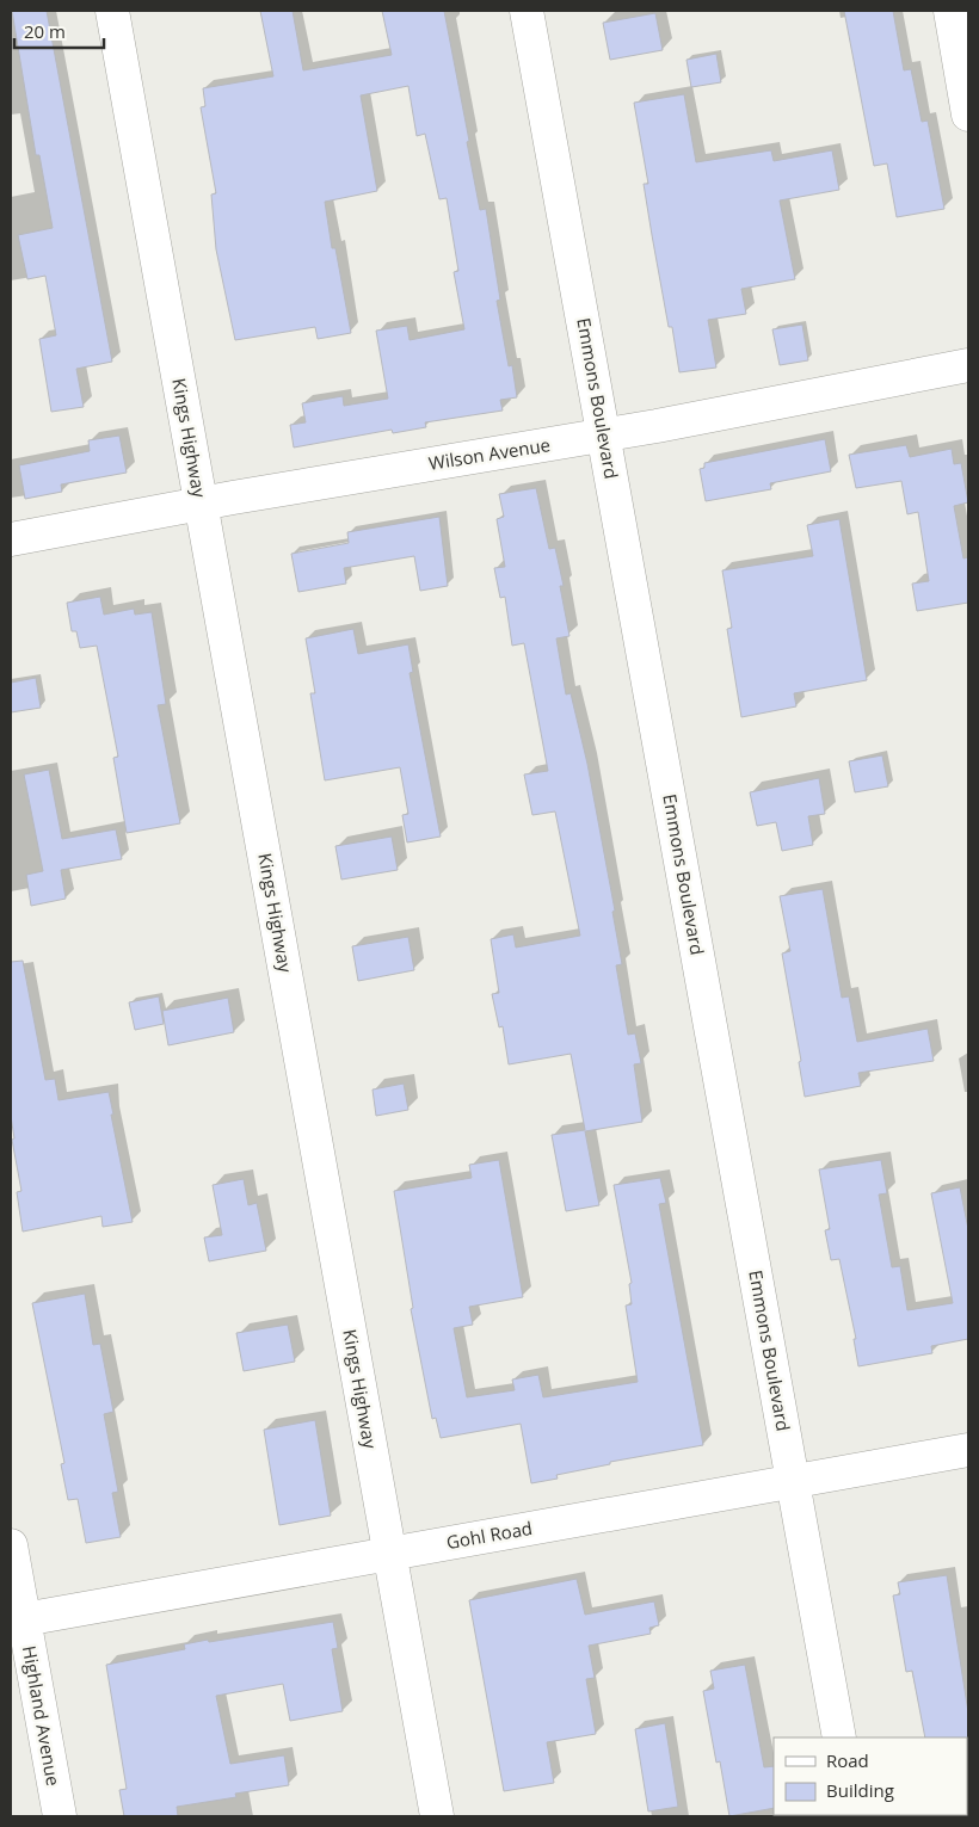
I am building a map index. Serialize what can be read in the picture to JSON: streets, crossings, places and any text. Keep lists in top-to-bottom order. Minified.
{"streets":{"street":["Emmons Boulevard","Kings Highway","Wilson Avenue","Gohl Road","Highland Avenue"]},"crossings":[["Emmons Boulevard","Wilson Avenue"],["Emmons Boulevard","Gohl Road"],["Kings Highway","Wilson Avenue"],["Kings Highway","Gohl Road"],["Gohl Road","Highland Avenue"]],"legend":["Road","Building"],"scale_bar":"20 m"}
